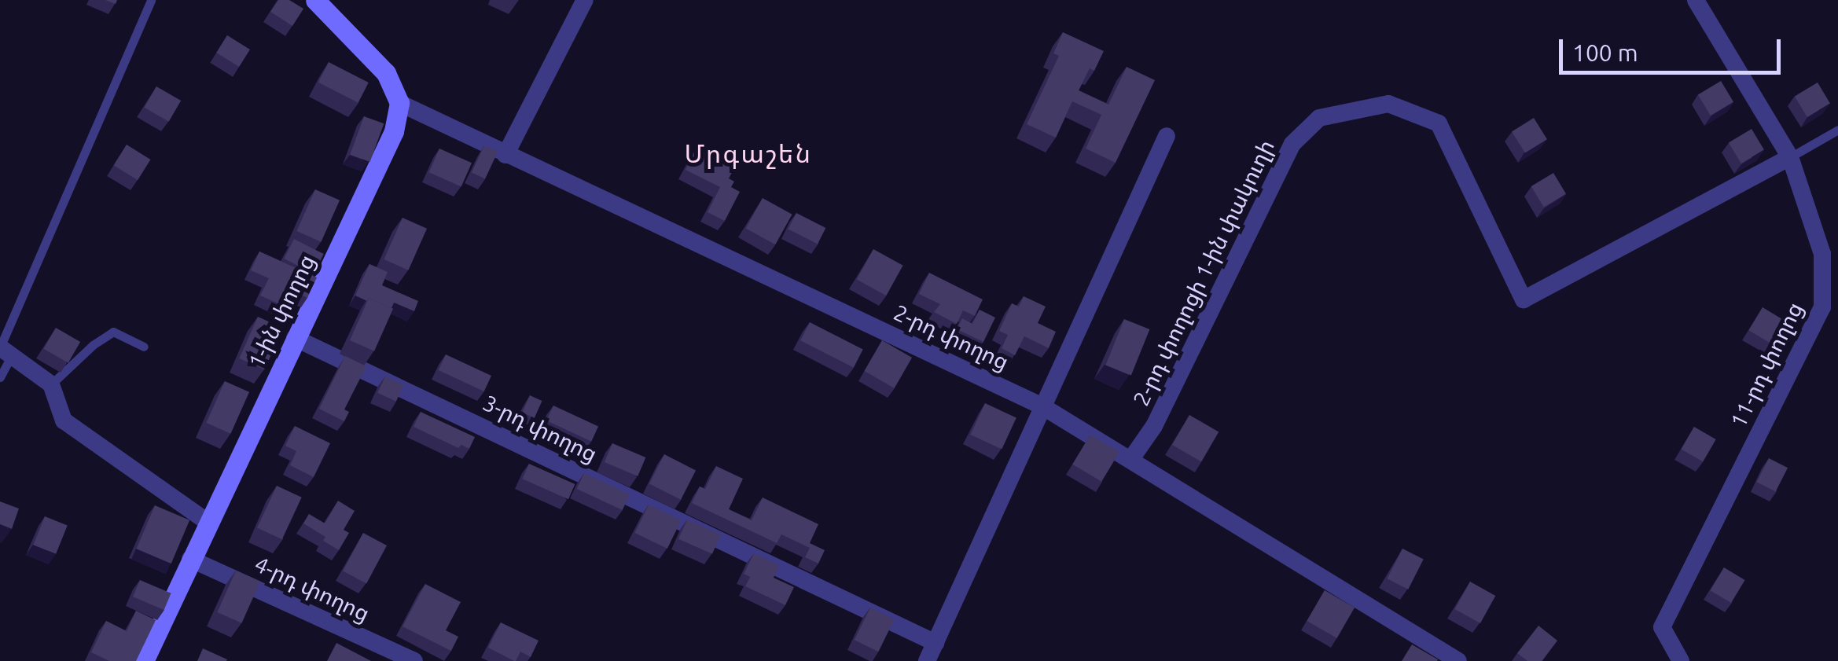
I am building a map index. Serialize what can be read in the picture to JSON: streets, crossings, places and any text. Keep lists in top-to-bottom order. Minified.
{"streets":{"main road":["1-ին փողոց"],"street":["2-րդ փողոցի 1-ին փակուղի","2-րդ փողոց","11-րդ փողոց","3-րդ փողոց","4-րդ փողոց"]},"crossings":[["2-րդ փողոցի 1-ին փակուղի","2-րդ փողոց"],["2-րդ փողոցի 1-ին փակուղի","11-րդ փողոց"],["1-ին փողոց","2-րդ փողոց"],["1-ին փողոց","3-րդ փողոց"],["1-ին փողոց","4-րդ փողոց"]],"districts":["Մրգաշեն"],"scale_bar":"100 m"}
